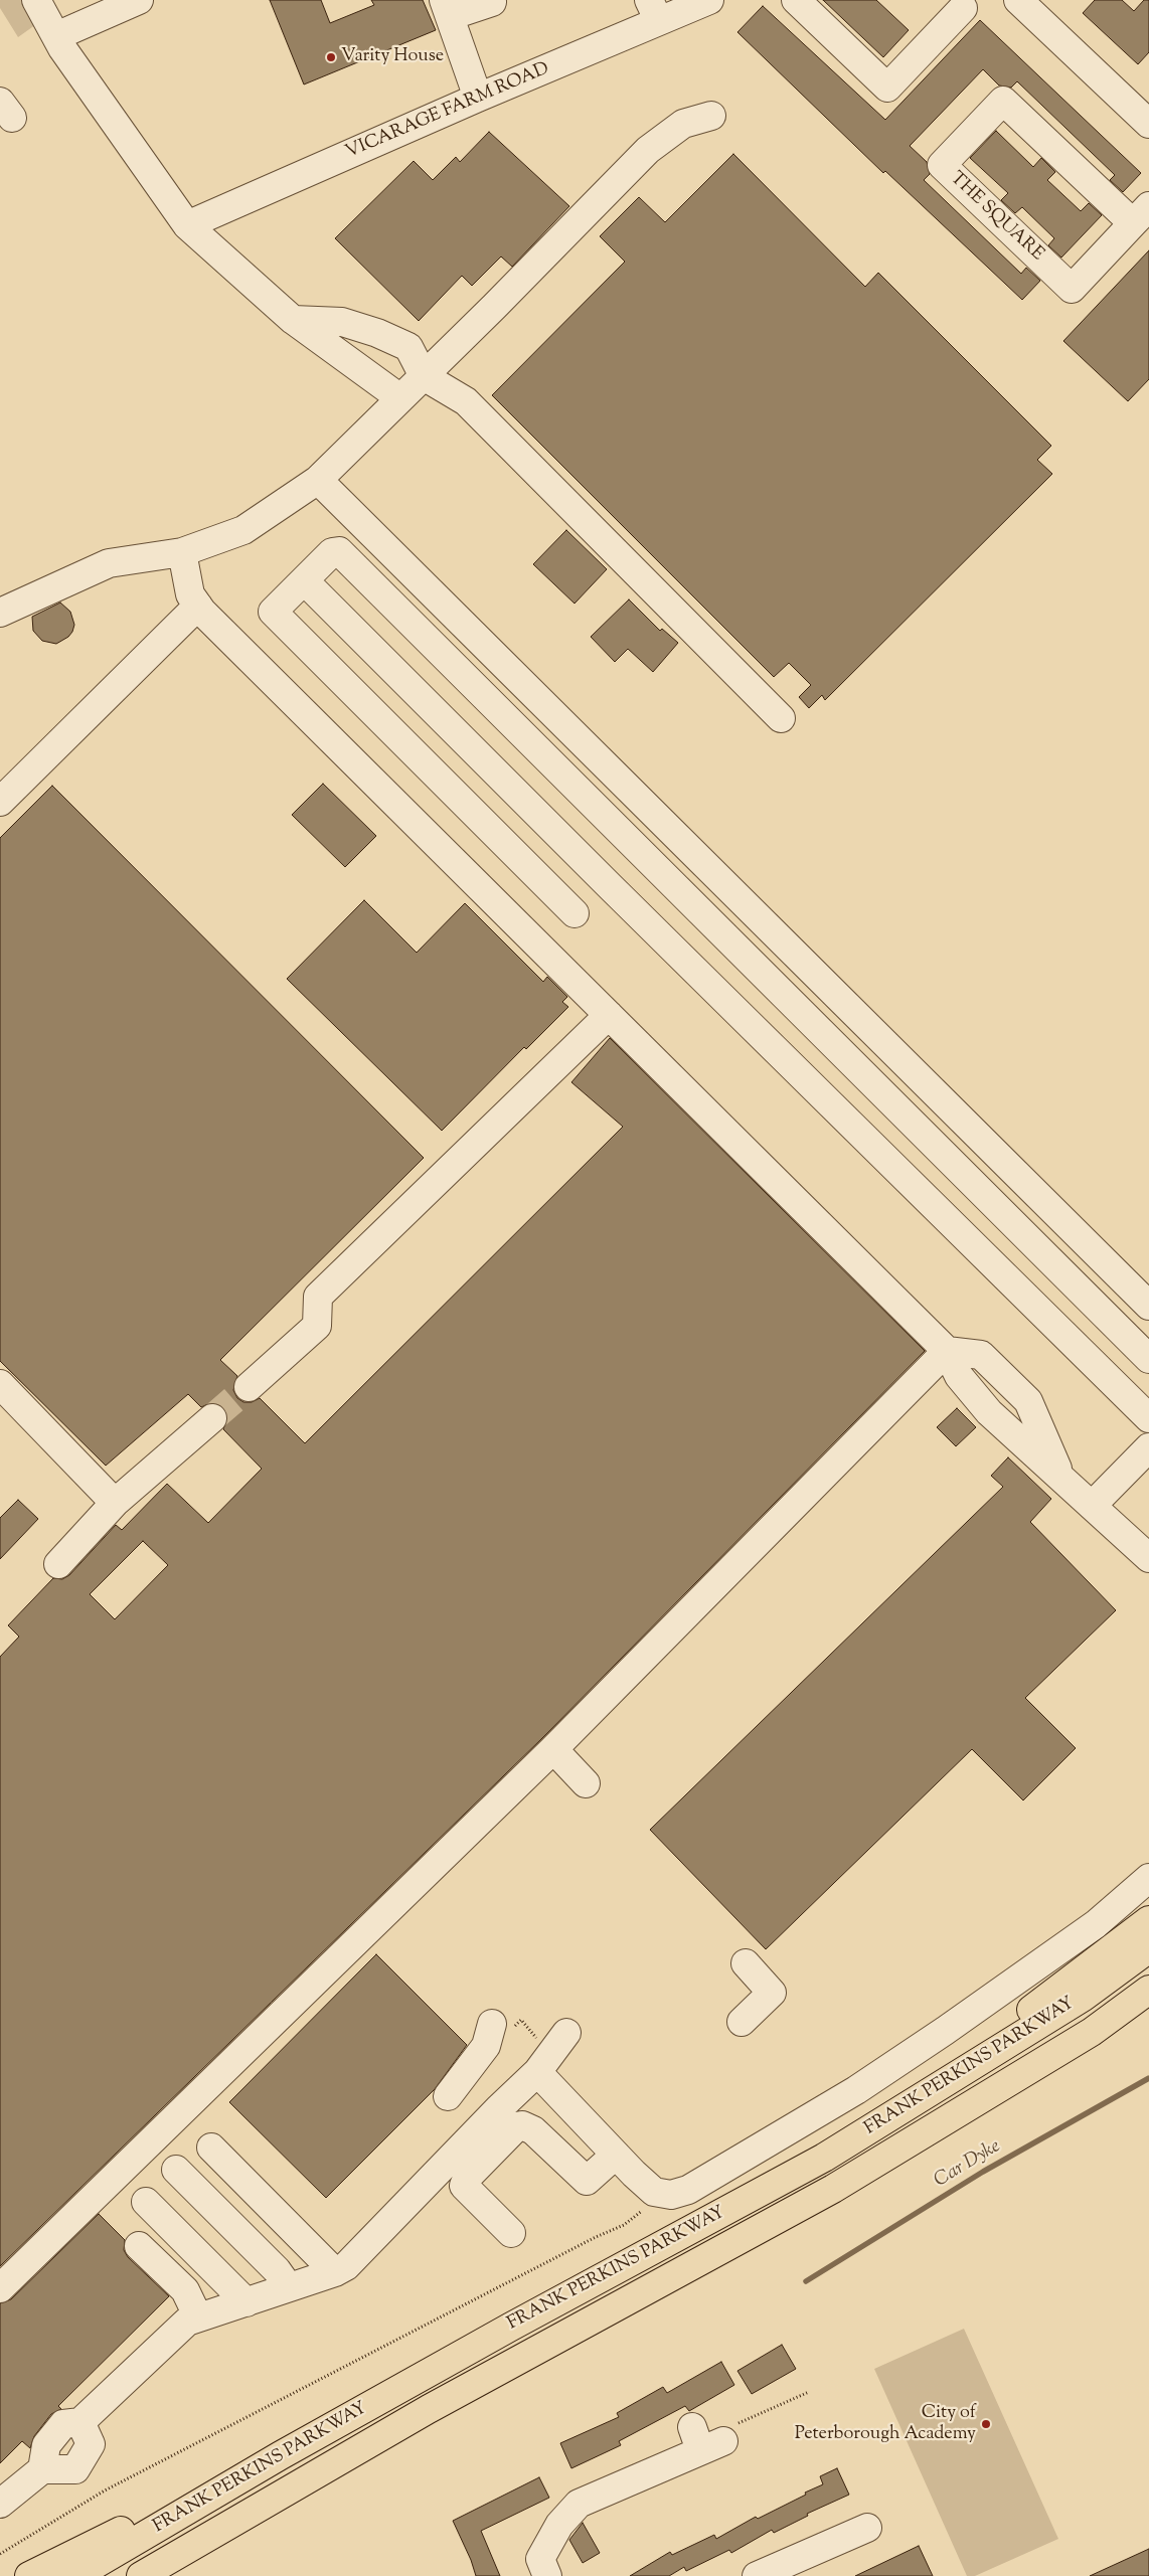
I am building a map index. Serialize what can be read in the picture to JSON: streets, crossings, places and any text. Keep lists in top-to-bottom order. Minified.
{"streets":{"highway":["FRANK PERKINS PARKWAY"],"street":["VICARAGE FARM ROAD","THE SQUARE"]},"water":["Car Dyke"],"places":["Varity House","City of Peterborough Academy"]}
